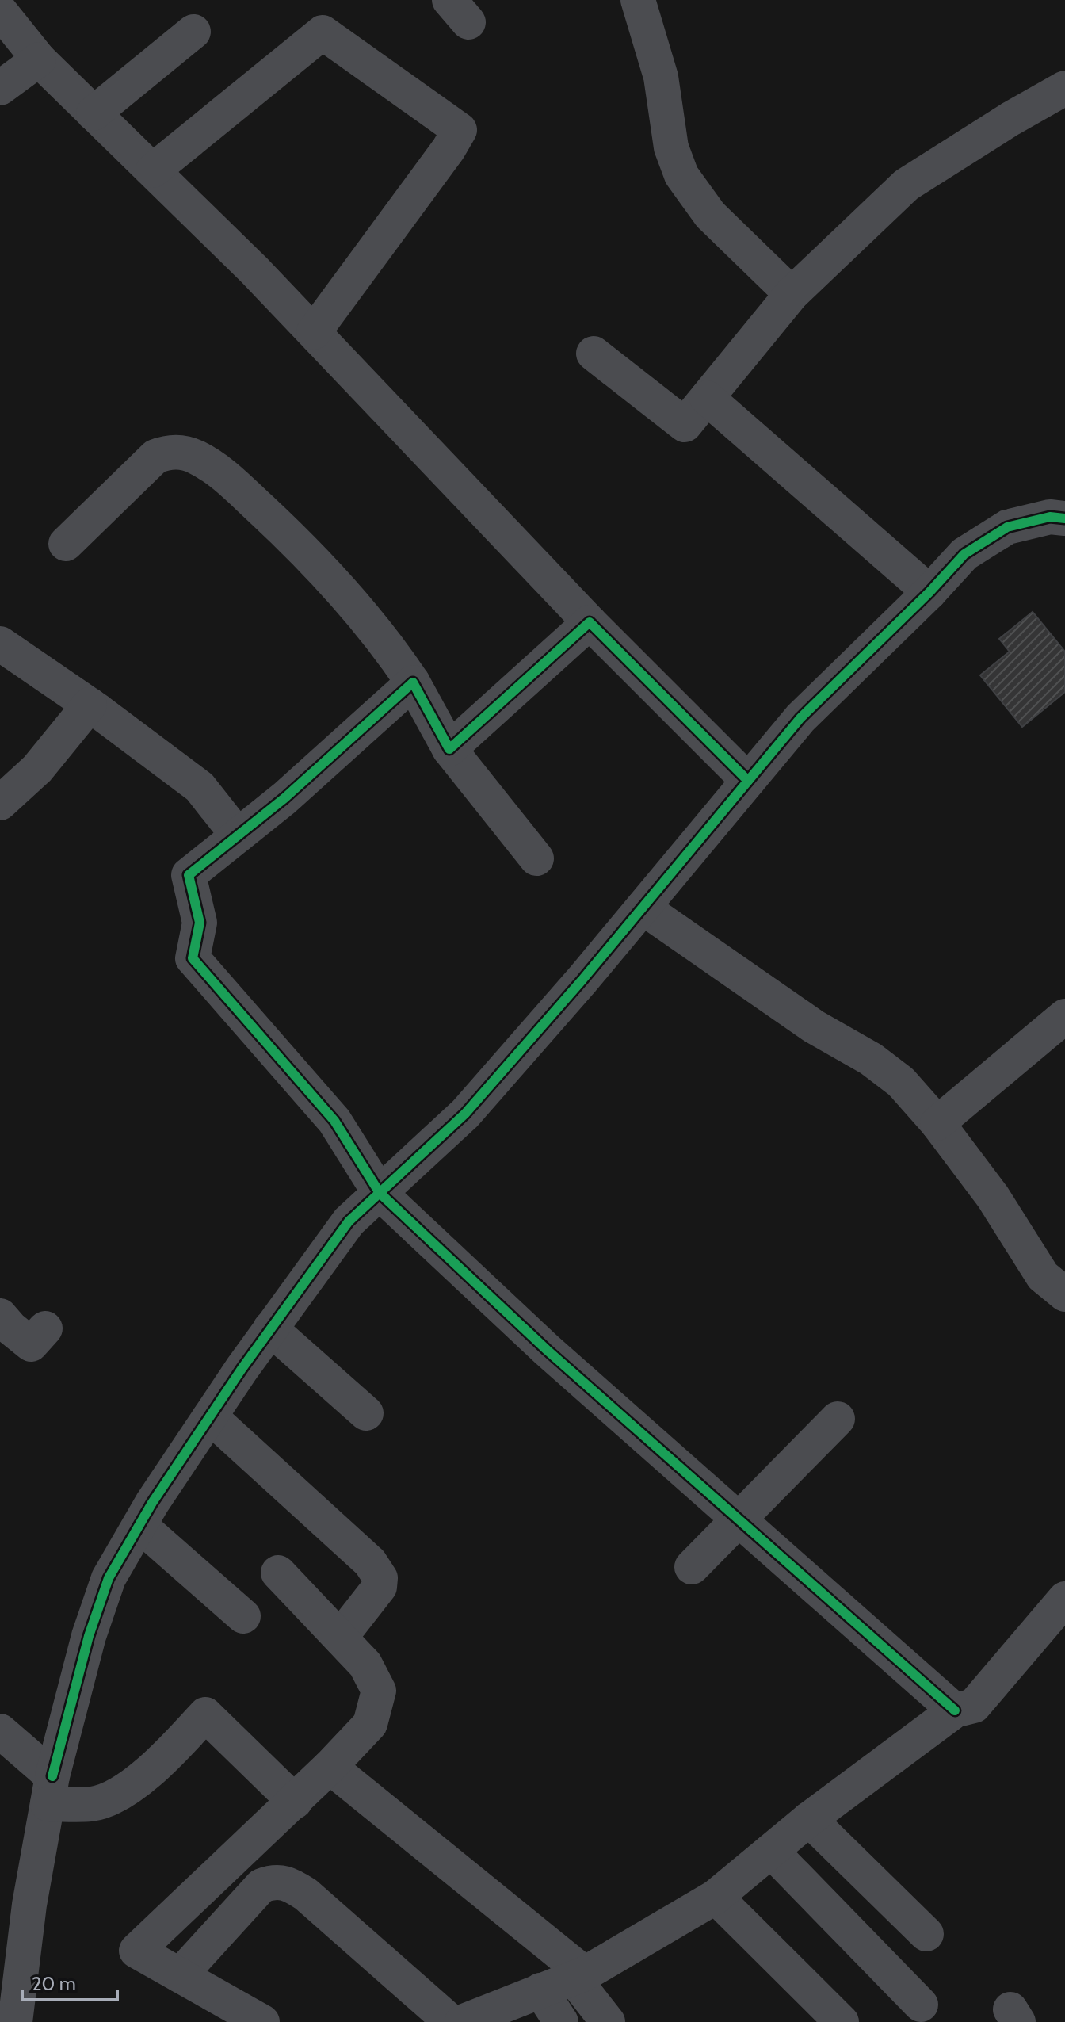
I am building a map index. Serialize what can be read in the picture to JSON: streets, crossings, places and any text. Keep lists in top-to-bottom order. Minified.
{"scale_bar":"20 m"}
